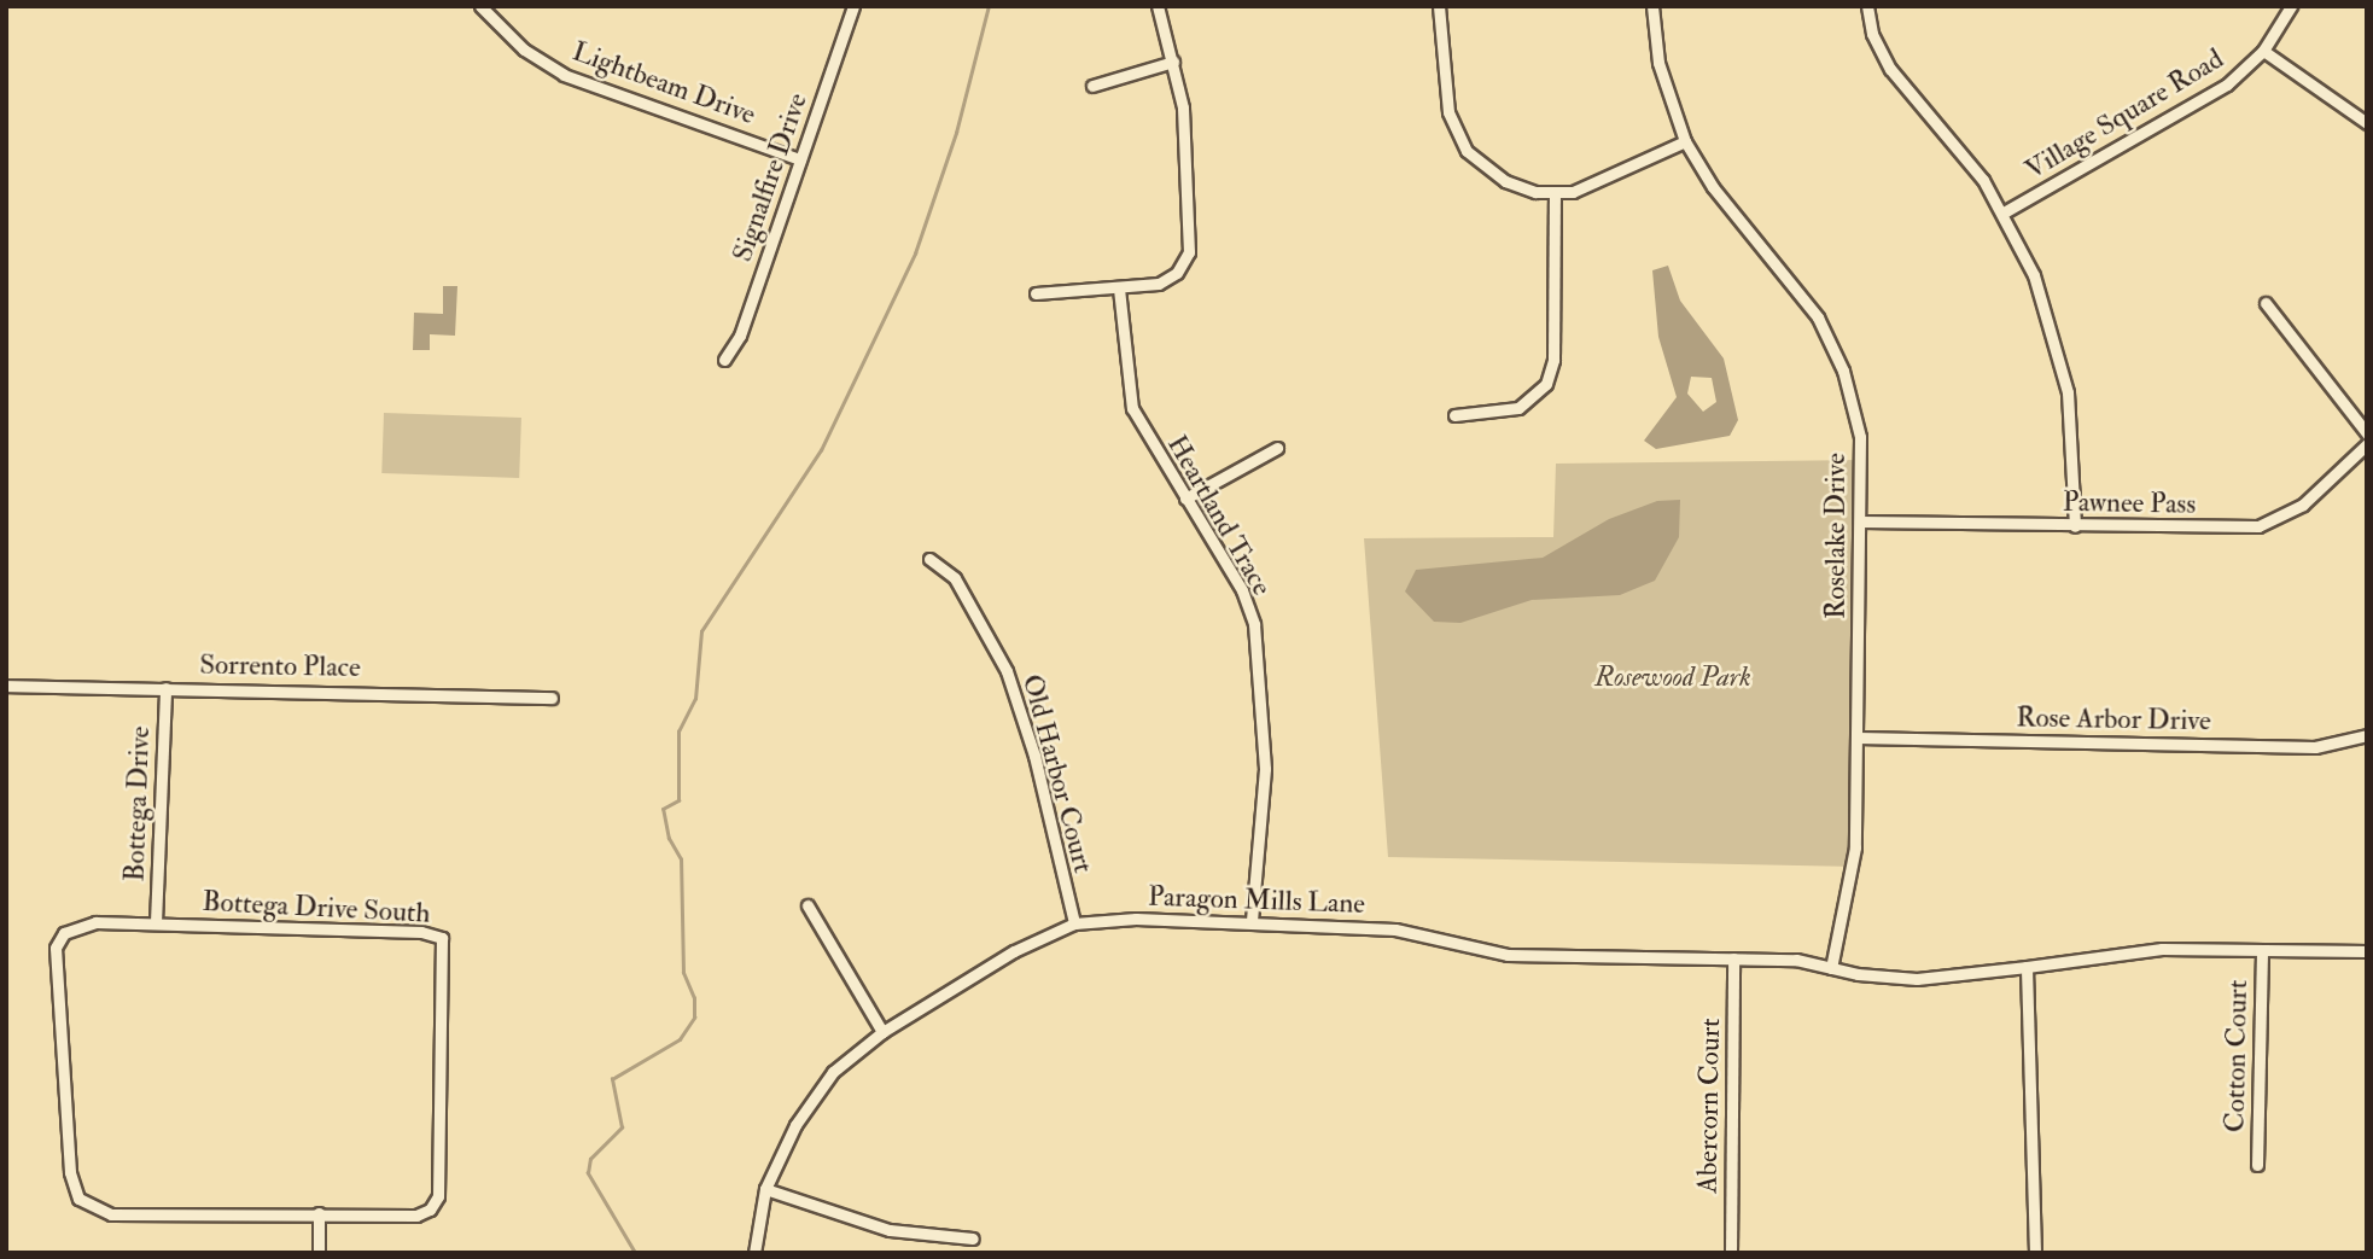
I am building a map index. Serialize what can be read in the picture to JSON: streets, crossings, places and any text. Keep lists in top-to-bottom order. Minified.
{"streets":{"street":["Lightbeam Drive","Village Square Road","Signalfire Drive","Pawnee Pass","Heartland Trace","Roselake Drive","Sorrento Place","Rose Arbor Drive","Old Harbor Court","Bottega Drive","Paragon Mills Lane","Bottega Drive South","Cotton Court","Abercorn Court"]},"crossings":[["Lightbeam Drive","Signalfire Drive"],["Pawnee Pass","Roselake Drive"],["Heartland Trace","Paragon Mills Lane"],["Roselake Drive","Rose Arbor Drive"],["Roselake Drive","Paragon Mills Lane"],["Sorrento Place","Bottega Drive"],["Old Harbor Court","Paragon Mills Lane"],["Bottega Drive","Bottega Drive South"],["Paragon Mills Lane","Cotton Court"],["Paragon Mills Lane","Abercorn Court"]],"parks":["Rosewood Park"]}
